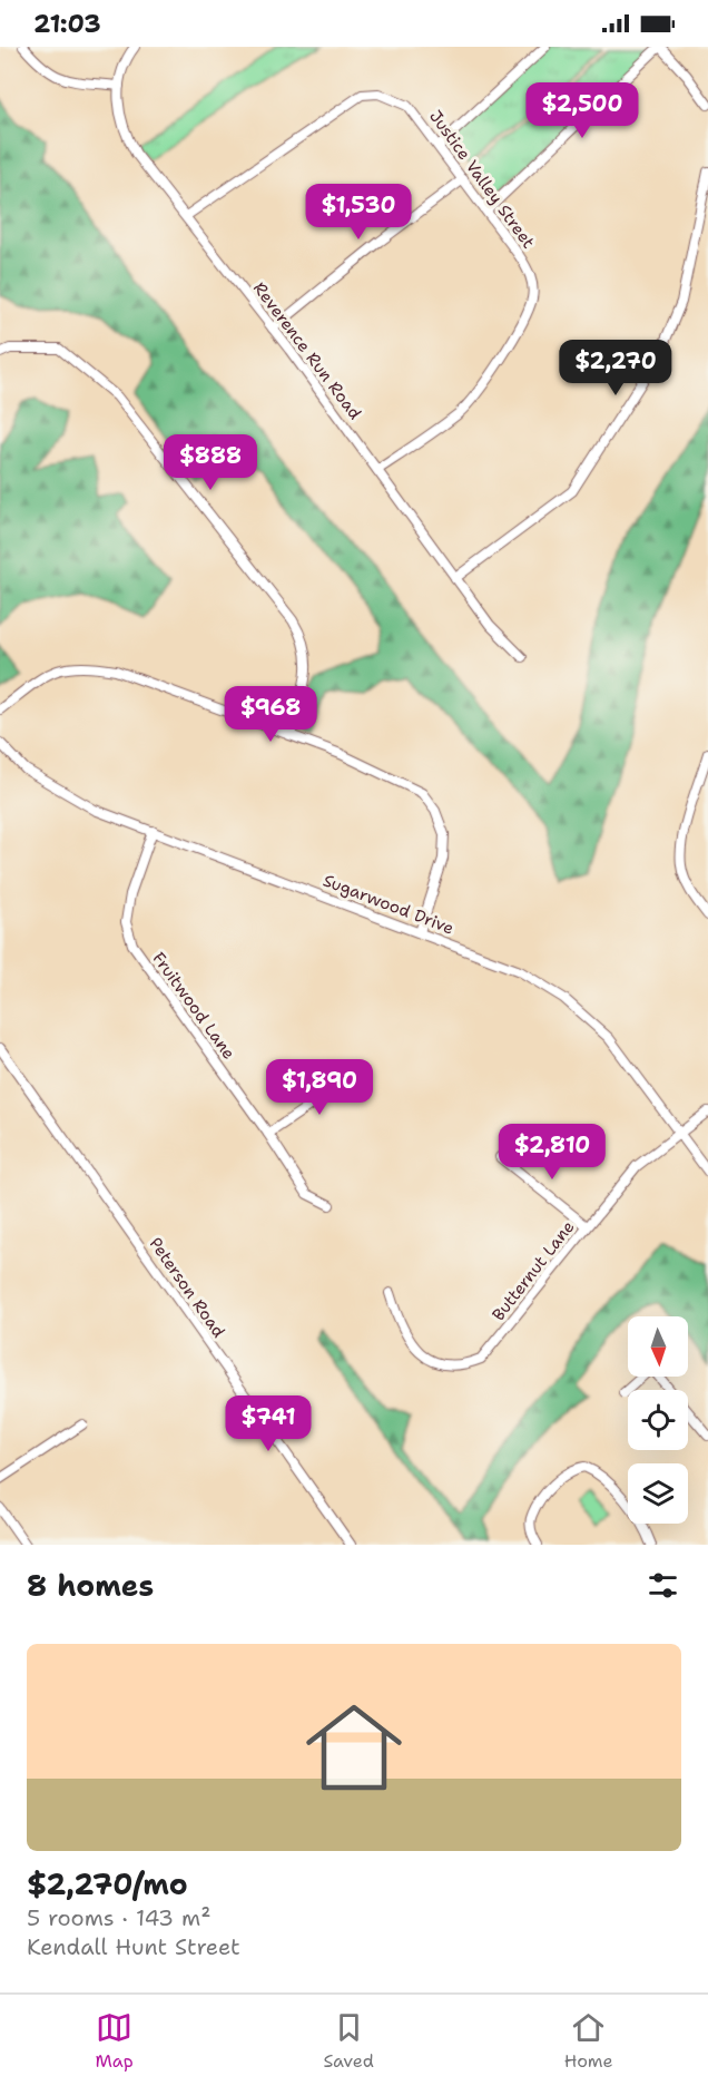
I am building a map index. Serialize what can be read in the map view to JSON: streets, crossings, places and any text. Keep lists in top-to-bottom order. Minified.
{"streets":{"street":["Justice Valley Street","Reverence Run Road","Sugarwood Drive","Fruitwood Lane","Butternut Lane","Peterson Road"]},"crossings":[["Justice Valley Street","Reverence Run Road"],["Sugarwood Drive","Fruitwood Lane"],["Sugarwood Drive","Butternut Lane"]],"north":"bottom","page":{"status":"21:03","price":["$2,500","$1,530","$2,270","$888","$968","$1,890","$2,810","$741"],"heading":"8 homes","list":[{"name":"$2,270/mo","note":"5 rooms · 143 m² · Kendall Hunt Street"}],"tabs":["Map","Saved","Home"]}}
